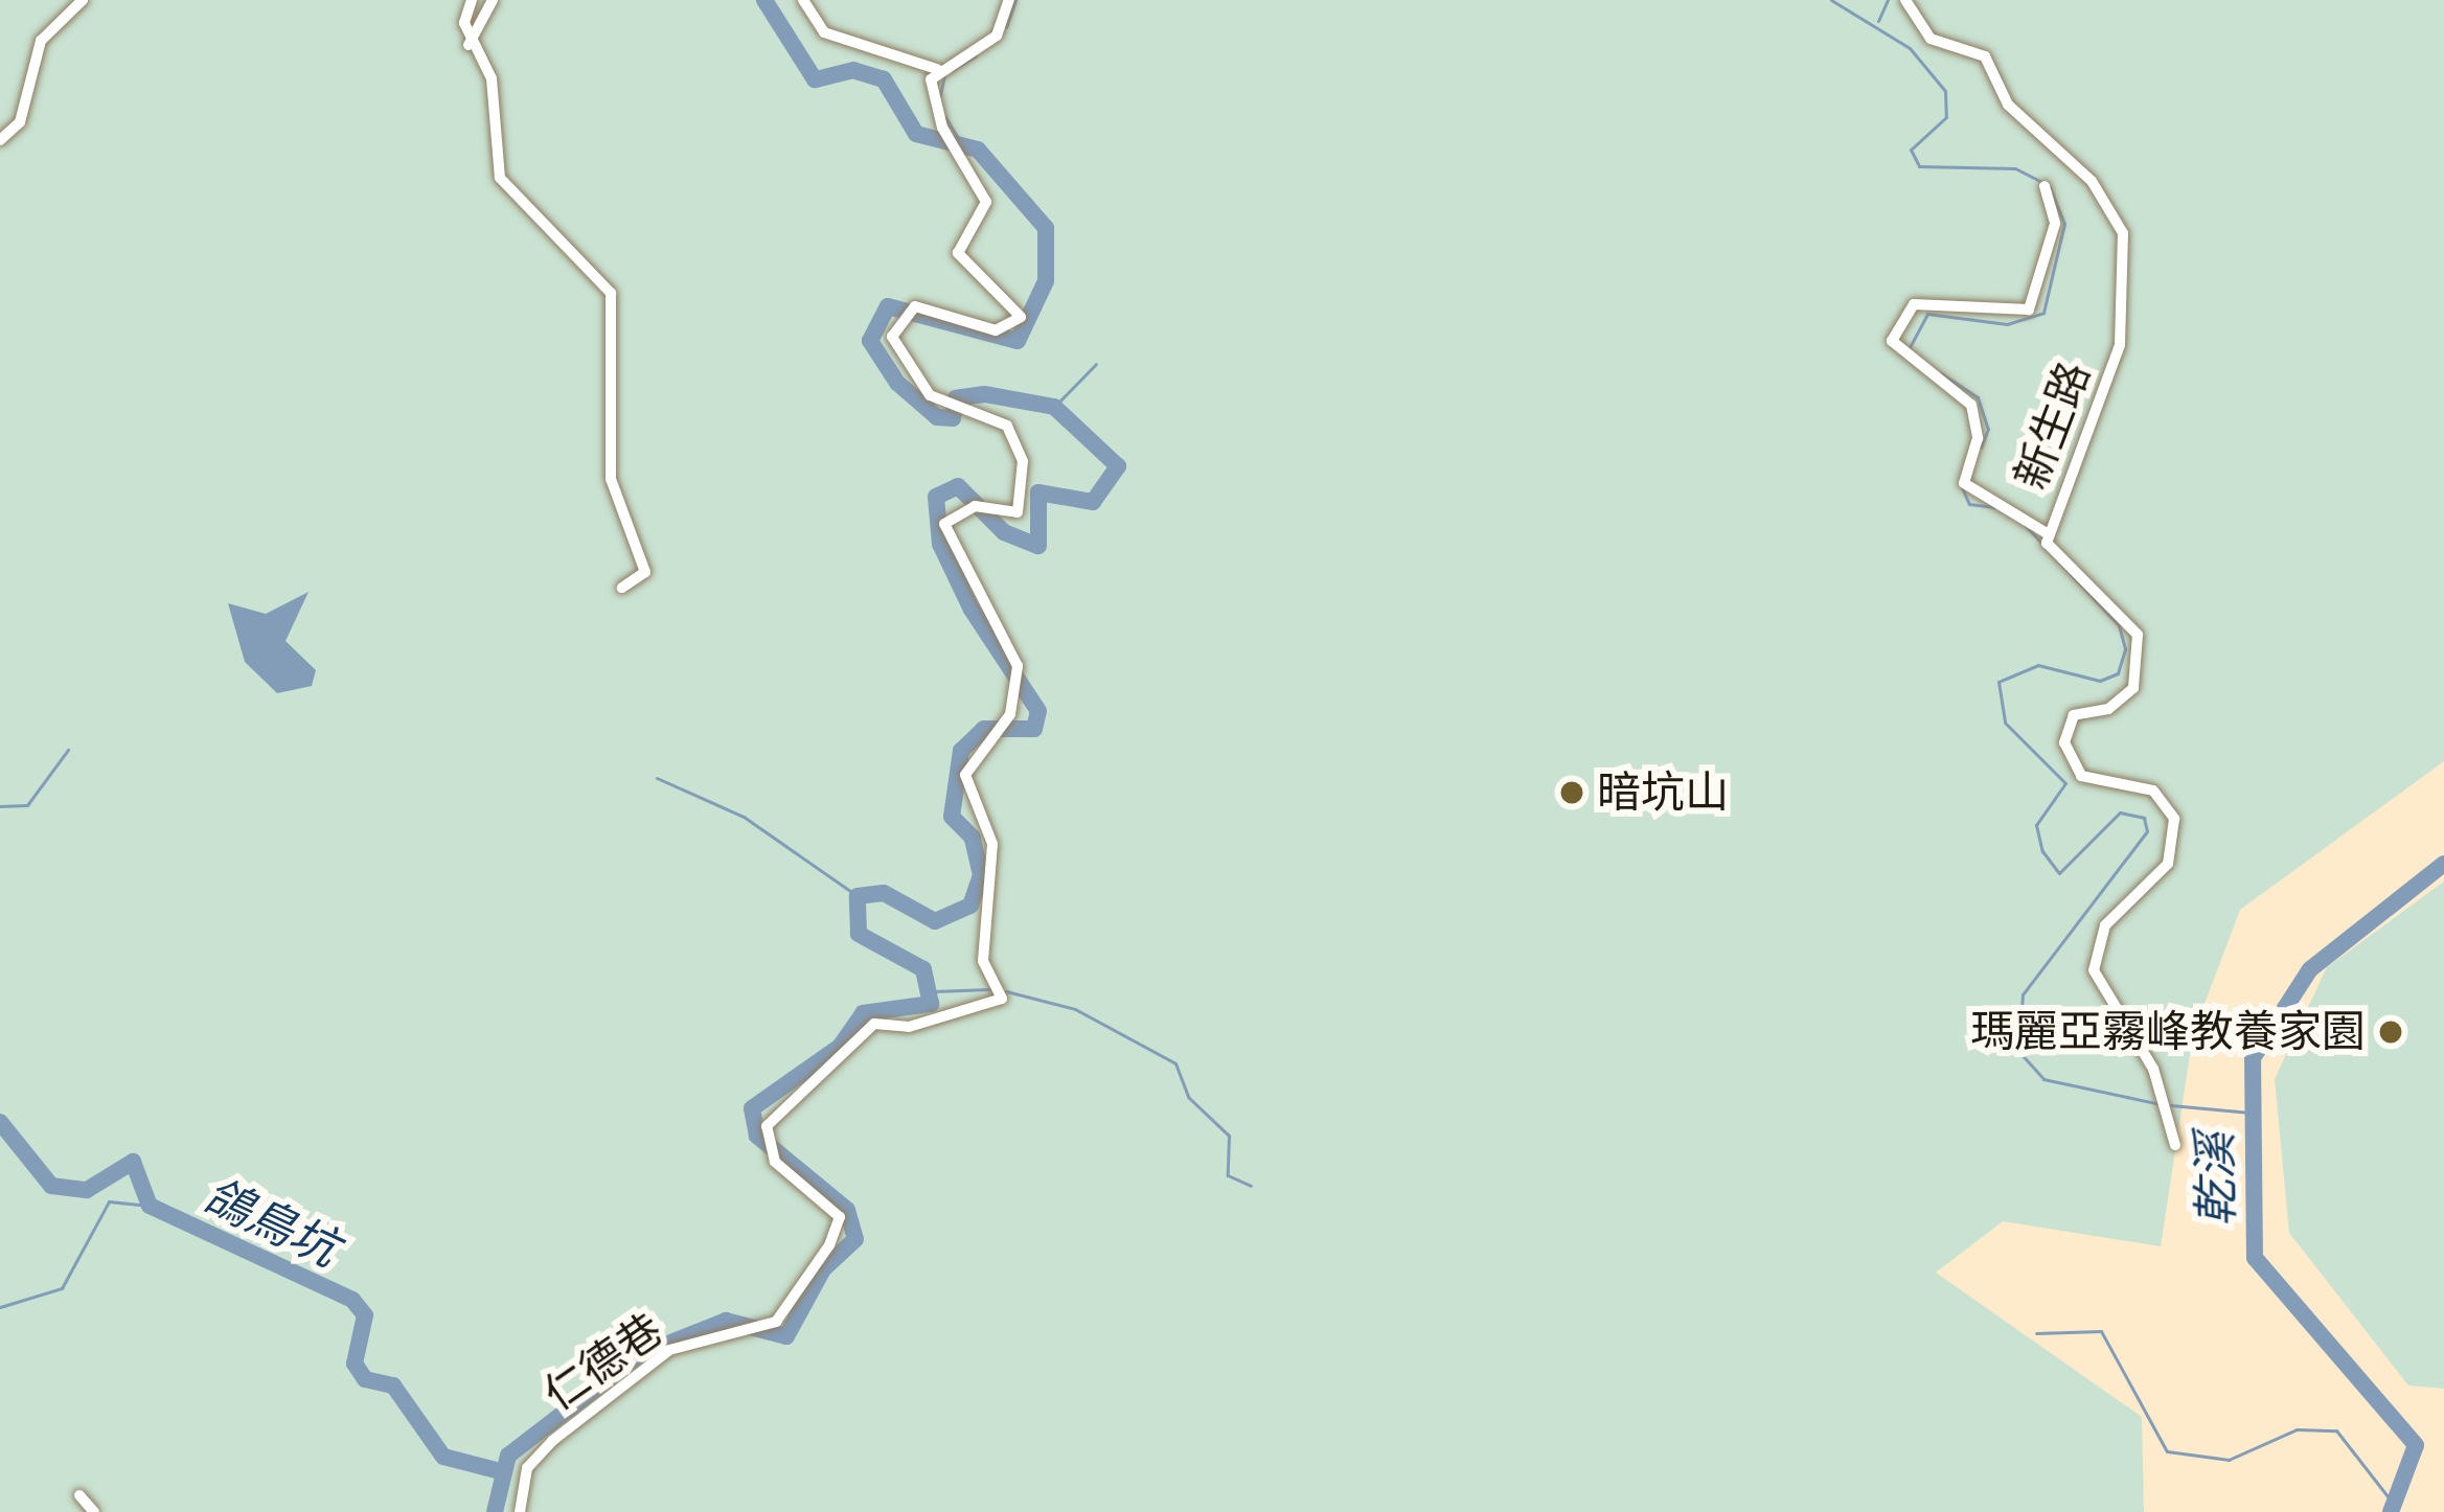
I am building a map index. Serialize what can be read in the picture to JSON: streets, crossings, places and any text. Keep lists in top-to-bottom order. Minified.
{"streets":{"street":["新生路","仁德巷"]},"water":["乾溪","鴿鳥坑"],"places":["暗坑山","瑪麗亞霧峰教養家園"]}
